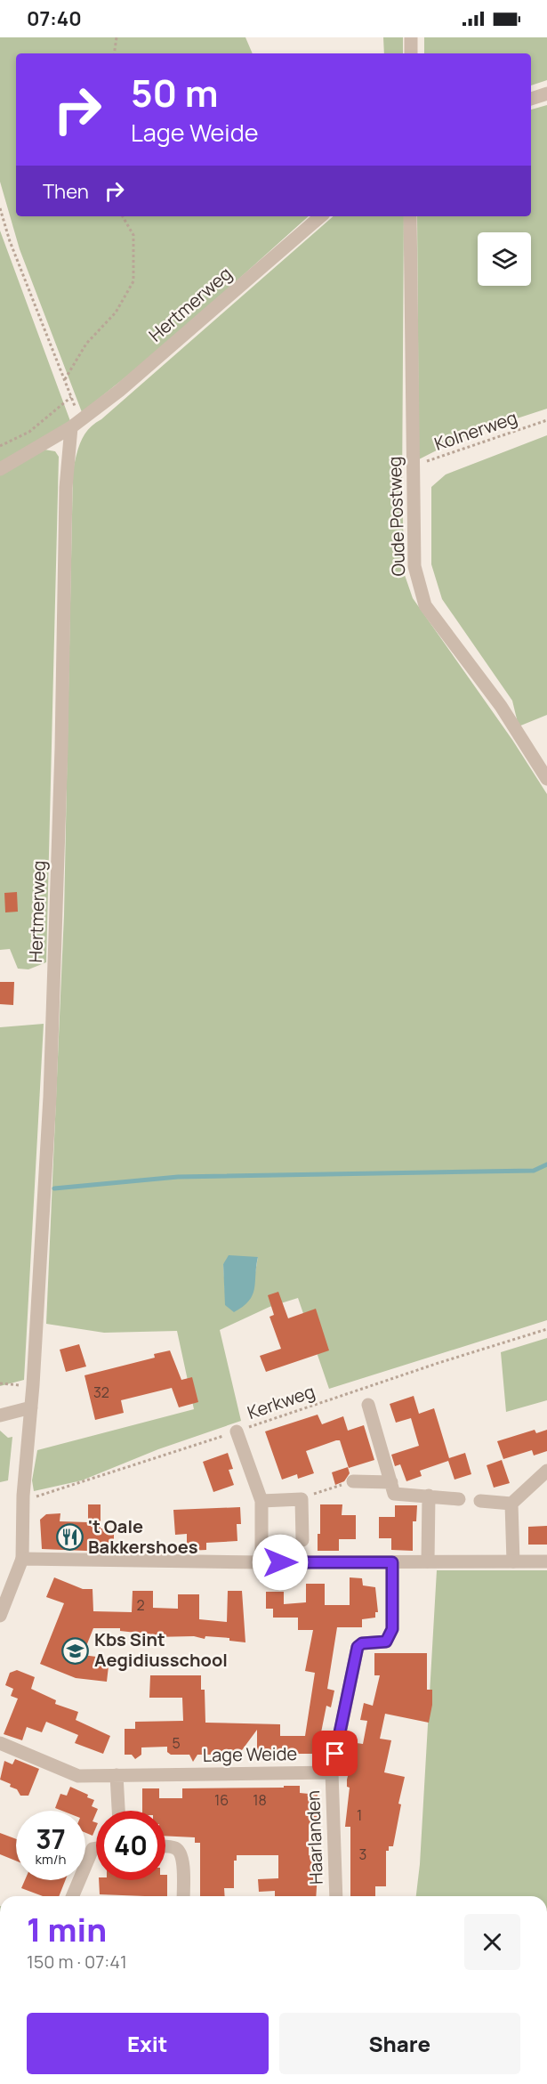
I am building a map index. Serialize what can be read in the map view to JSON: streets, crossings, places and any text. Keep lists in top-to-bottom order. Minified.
{"streets":{"street":["Hertmerweg","Oude Postweg","Lage Weide","Haarlanden"],"path":["Kolnerweg","Kerkweg"]},"crossings":[["Hertmerweg","Kerkweg"],["Kolnerweg","Oude Postweg"],["Lage Weide","Haarlanden"]],"places":{"restaurant":["'t Oale Bakkershoes"],"school or university":["Kbs Sint Aegidiusschool"]},"house_numbers":["32","2","5","16","18","1","3"],"page":{"status":"07:40","turn":["50 m","Lage Weide"],"then":"Then","speed":"37 km/h","limit":"40","heading":["1 min","150 m · 07:41"],"buttons":["Exit","Share"]}}
